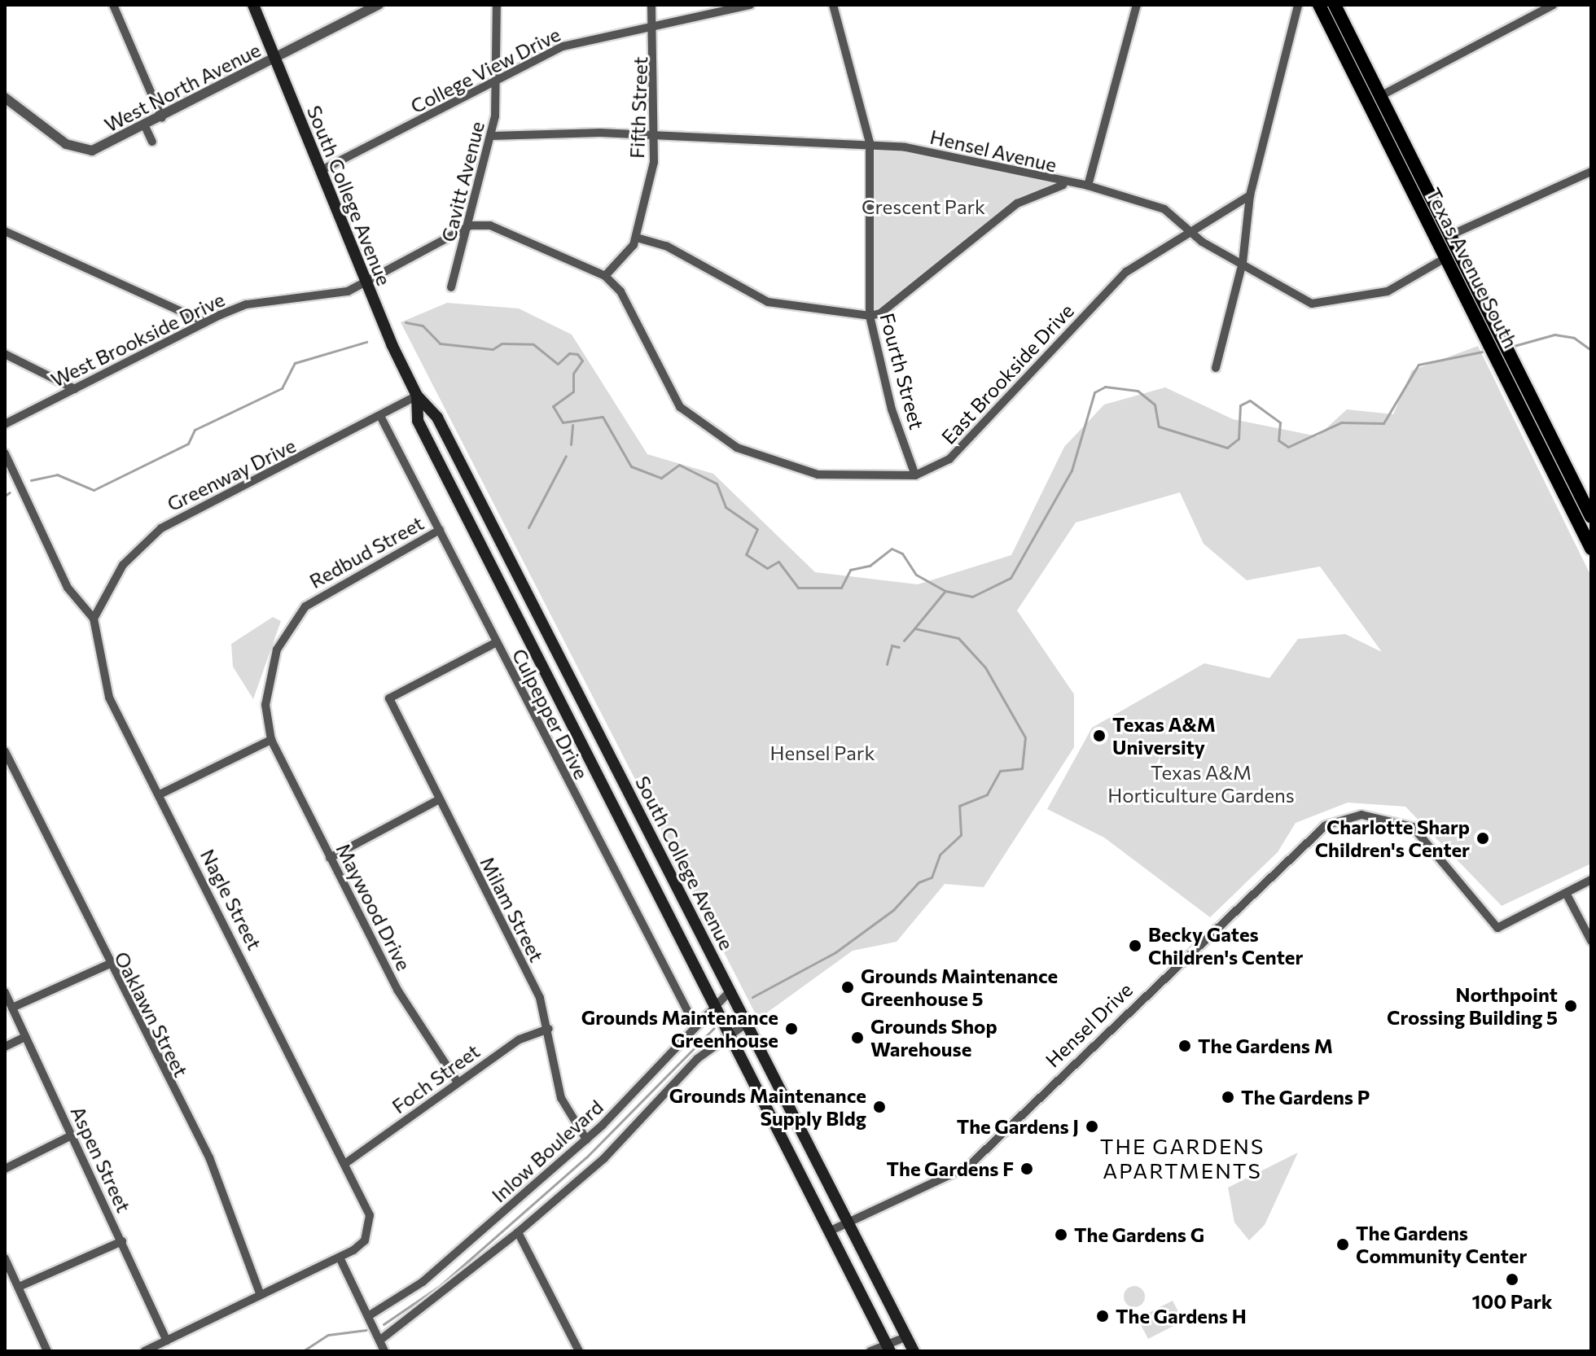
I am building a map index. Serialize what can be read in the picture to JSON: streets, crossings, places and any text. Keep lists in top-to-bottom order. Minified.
{"streets":{"main road":["South College Avenue","Texas Avenue South"],"street":["College View Drive","West North Avenue","Fifth Street","Hensel Avenue","Cavitt Avenue","West Brookside Drive","Fourth Street","East Brookside Drive","Greenway Drive","Redbud Street","Culpepper Drive","Nagle Street","Maywood Drive","Milam Street","Oaklawn Street","Hensel Drive","Foch Street","Inlow Boulevard","Aspen Street"]},"crossings":[["College View Drive","Fifth Street"],["College View Drive","Cavitt Avenue"],["College View Drive","South College Avenue"],["West North Avenue","South College Avenue"],["Fifth Street","Hensel Avenue"],["Fifth Street","East Brookside Drive"],["Hensel Avenue","Cavitt Avenue"],["Hensel Avenue","Texas Avenue South"],["Hensel Avenue","Fourth Street"],["Hensel Avenue","East Brookside Drive"],["Cavitt Avenue","East Brookside Drive"],["South College Avenue","West Brookside Drive"],["South College Avenue","Greenway Drive"],["South College Avenue","Hensel Drive"],["South College Avenue","Inlow Boulevard"],["Fourth Street","East Brookside Drive"],["Greenway Drive","Culpepper Drive"],["Greenway Drive","Nagle Street"],["Redbud Street","Culpepper Drive"],["Redbud Street","Maywood Drive"],["Culpepper Drive","Milam Street"],["Culpepper Drive","Inlow Boulevard"],["Nagle Street","Foch Street"],["Maywood Drive","Foch Street"],["Milam Street","Foch Street"],["Milam Street","Inlow Boulevard"]],"districts":["THE GARDENS APARTMENTS"],"parks":["Crescent Park","Hensel Park","Texas A&M Horticulture Gardens"],"places":["Texas A&M University","Charlotte Sharp Children's Center","Becky Gates Children's Center","Grounds Maintenance Greenhouse 5","Northpoint Crossing Building 5","Grounds Maintenance Greenhouse","Grounds Shop Warehouse","The Gardens M","The Gardens P","Grounds Maintenance Supply Bldg","The Gardens J","The Gardens F","The Gardens G","The Gardens Community Center","100 Park","The Gardens H"]}
